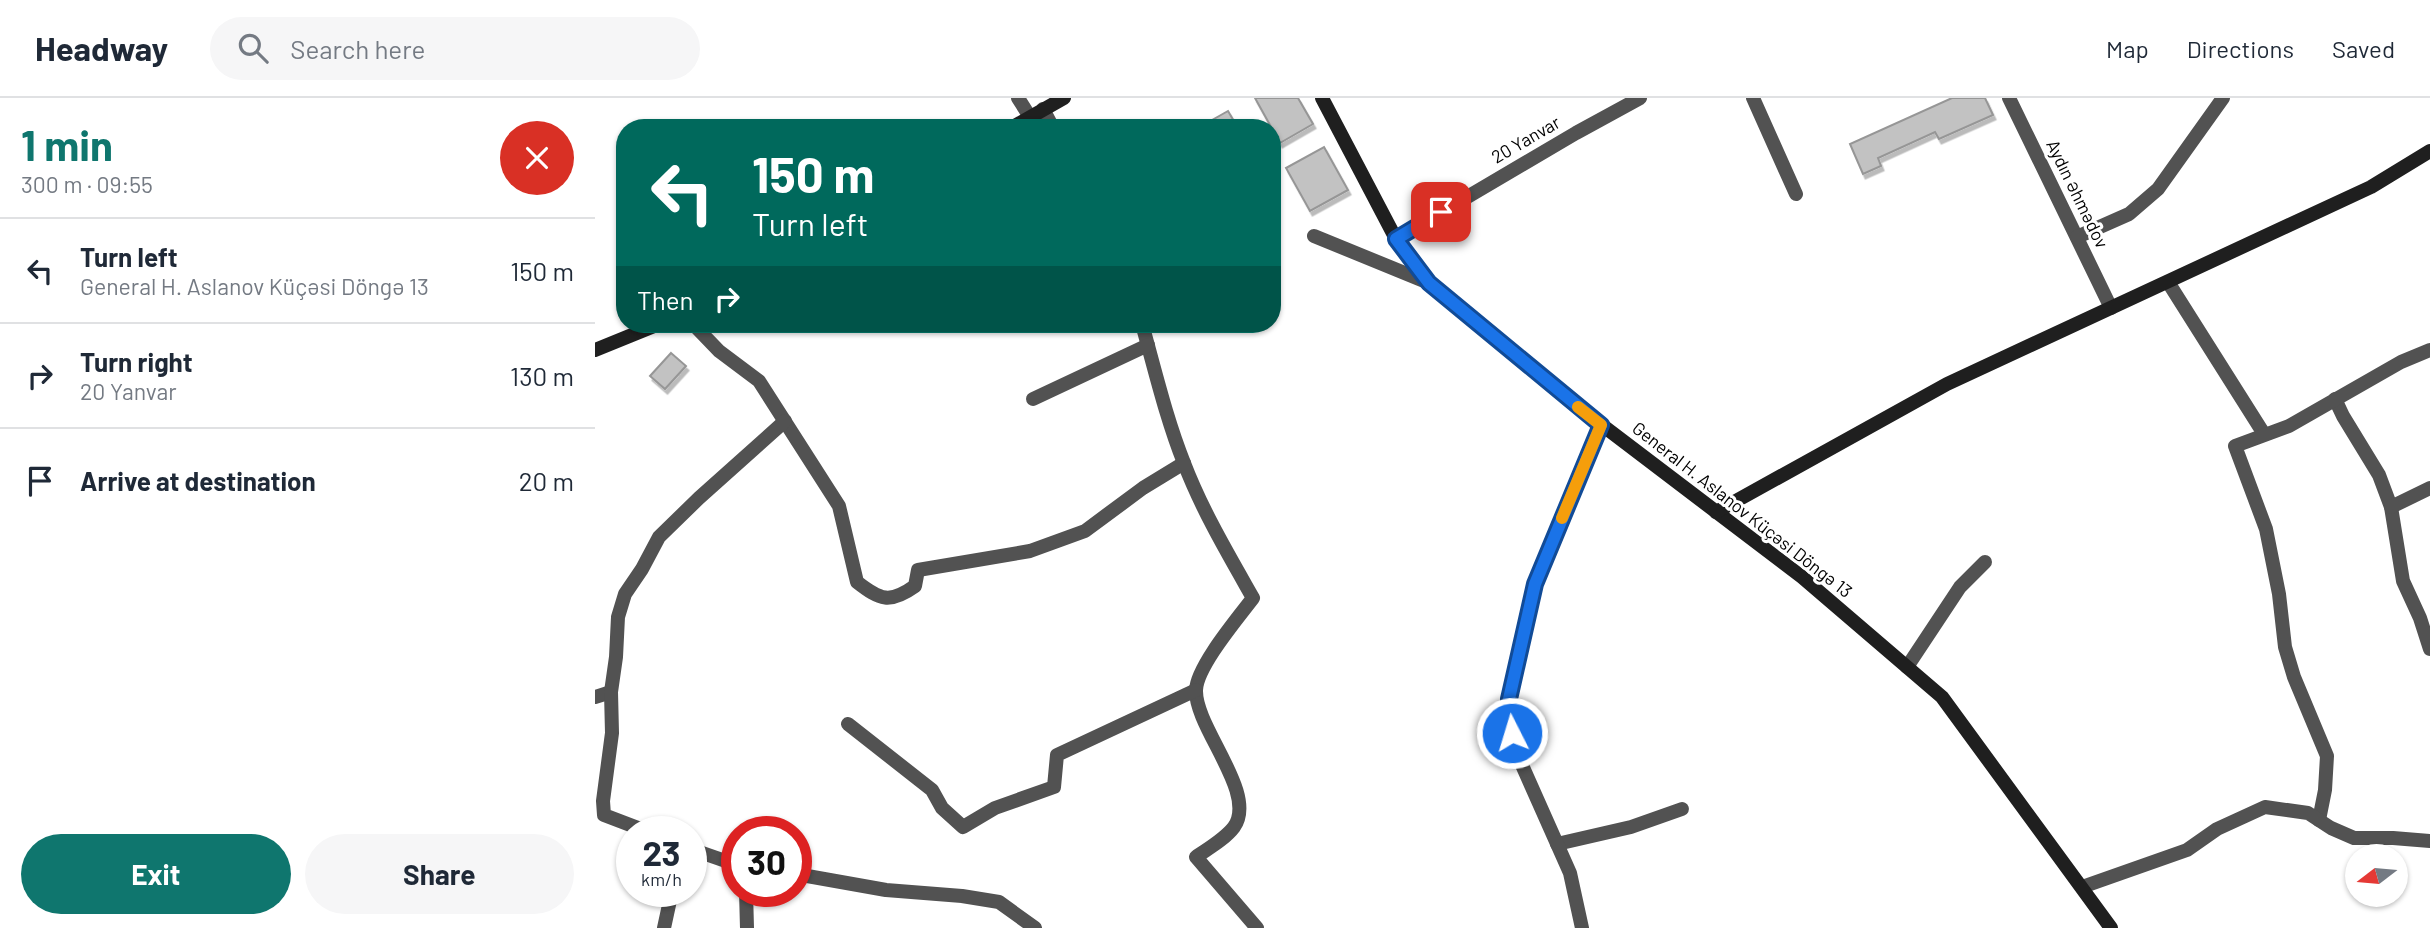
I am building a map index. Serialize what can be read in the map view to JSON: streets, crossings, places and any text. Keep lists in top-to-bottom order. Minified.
{"streets":{"main road":["General H. Aslanov Küçəsi Döngə 13"],"street":["20 Yanvar","Aydın Əhmədov"]},"crossings":[["20 Yanvar","General H. Aslanov Küçəsi Döngə 13"]],"north":"left","page":{"header":"Headway","search":"Search here","nav":["Map","Directions","Saved"],"heading":["1 min","300 m · 09:55"],"turn":["150 m","Turn left"],"list":[{"name":"Turn left","note":"General H. Aslanov Küçəsi Döngə 13","value":"150 m"},{"name":"Turn right","note":"20 Yanvar","value":"130 m"},{"name":"Arrive at destination","value":"20 m"}],"then":"Then","speed":"23 km/h","limit":"30","buttons":["Exit","Share"]}}
